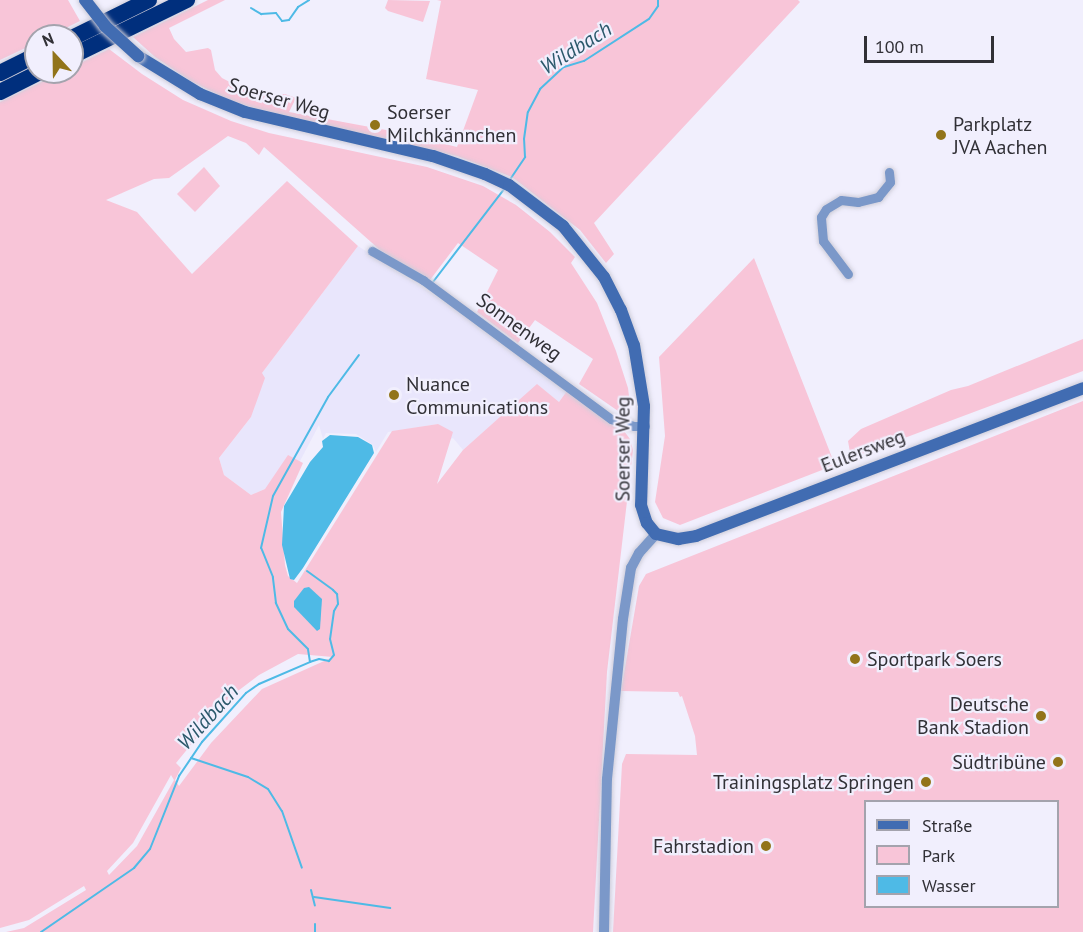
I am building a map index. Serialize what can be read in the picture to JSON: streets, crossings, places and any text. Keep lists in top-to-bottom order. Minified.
{"streets":{"main road":["Soerser Weg","Eulersweg"],"street":["Sonnenweg"]},"crossings":[["Soerser Weg","Sonnenweg"],["Soerser Weg","Eulersweg"]],"water":["Wildbach"],"places":["Soerser Milchkännchen","Parkplatz JVA Aachen","Nuance Communications","Sportpark Soers","Deutsche Bank Stadion","Südtribüne","Trainingsplatz Springen","Fahrstadion"],"legend":["Straße","Park","Wasser"],"scale_bar":"100 m","north":"top"}
